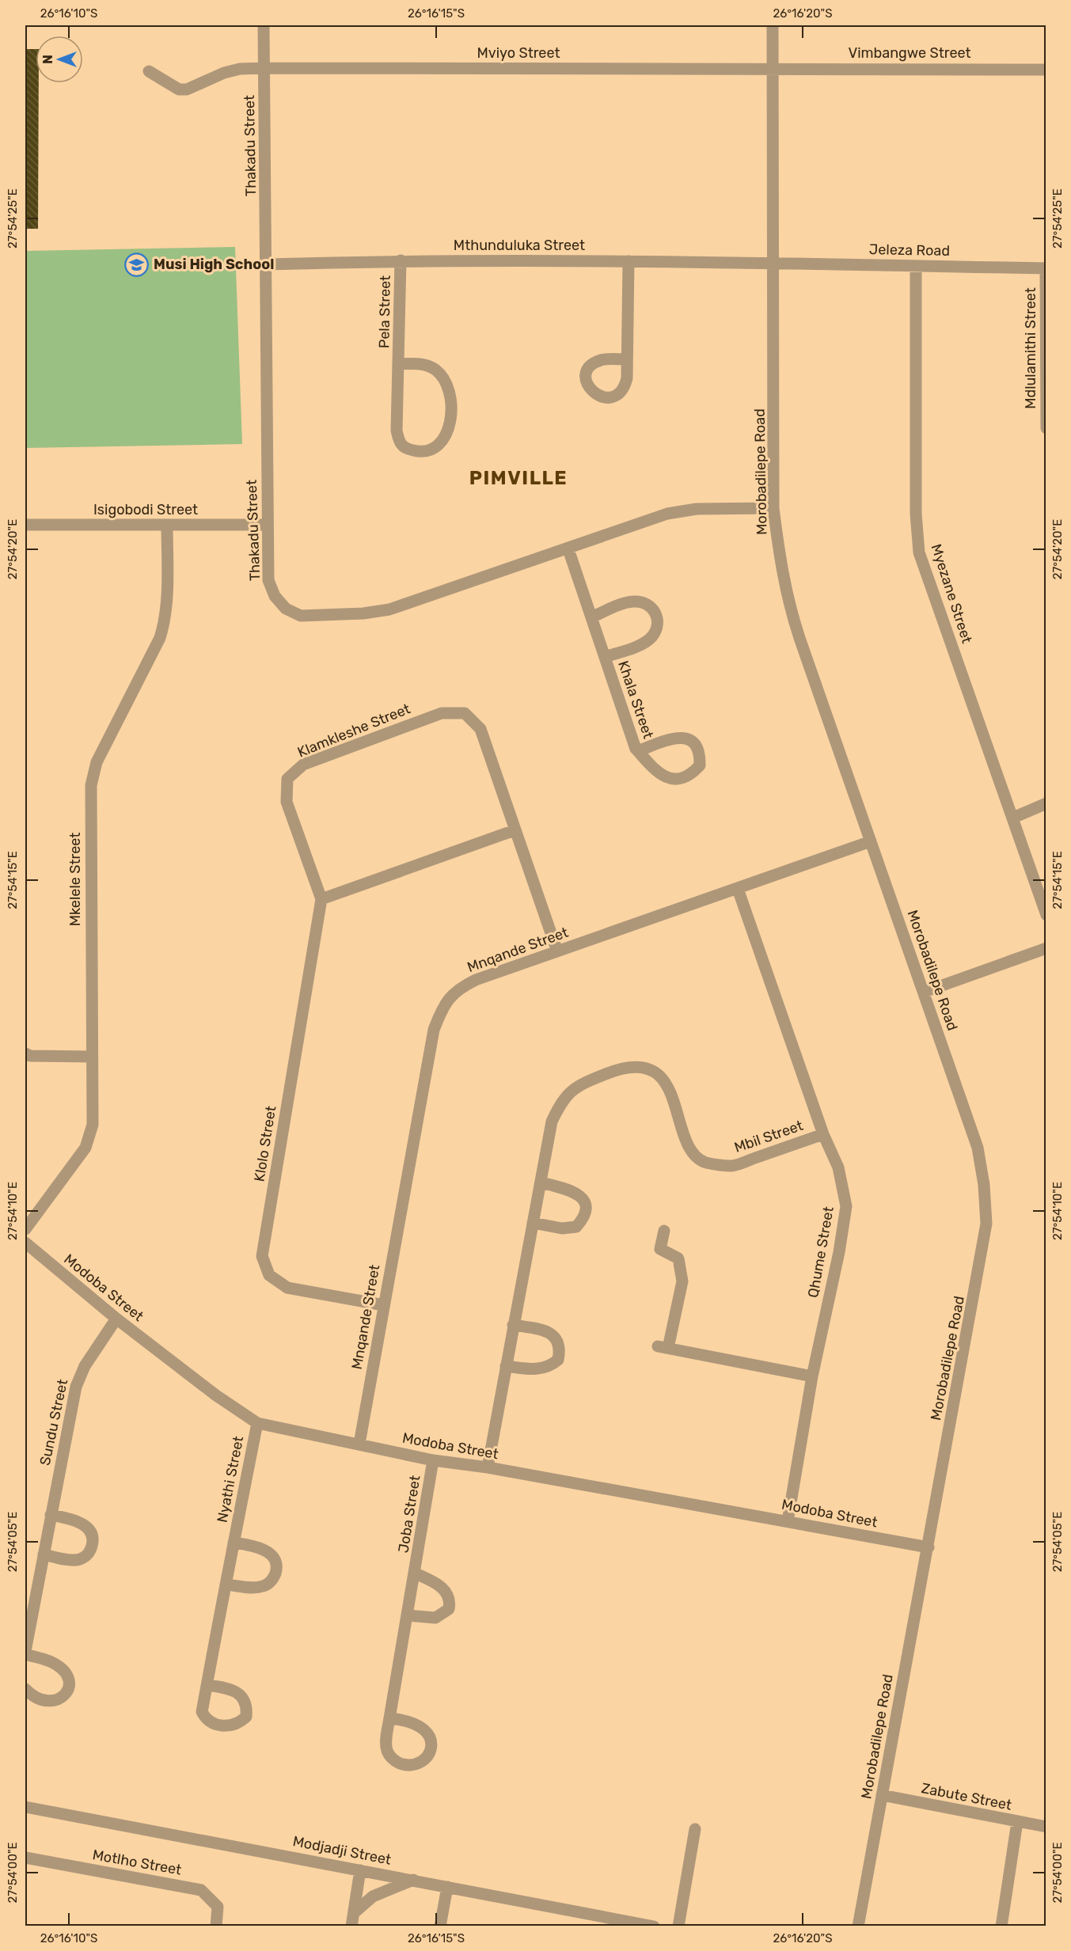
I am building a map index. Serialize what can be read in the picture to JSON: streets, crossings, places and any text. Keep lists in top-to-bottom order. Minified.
{"streets":{"street":["Mviyo Street","Vimbangwe Street","Thakadu Street","Mthunduluka Street","Jeleza Road","Pela Street","Mdlulamithi Street","Morobadilepe Road","Isigobodi Street","Myezane Street","Khala Street","Klamkleshe Street","Mkelele Street","Mnqande Street","Mbil Street","Klolo Street","Qhume Street","Modoba Street","Sundu Street","Nyathi Street","Joba Street","Zabute Street","Modjadji Street","Motlho Street"]},"crossings":[["Mviyo Street","Vimbangwe Street"],["Mviyo Street","Thakadu Street"],["Mviyo Street","Morobadilepe Road"],["Vimbangwe Street","Morobadilepe Road"],["Thakadu Street","Mthunduluka Street"],["Thakadu Street","Morobadilepe Road"],["Thakadu Street","Isigobodi Street"],["Thakadu Street","Khala Street"],["Mthunduluka Street","Jeleza Road"],["Mthunduluka Street","Pela Street"],["Mthunduluka Street","Morobadilepe Road"],["Jeleza Road","Mdlulamithi Street"],["Jeleza Road","Morobadilepe Road"],["Jeleza Road","Myezane Street"],["Morobadilepe Road","Mnqande Street"],["Morobadilepe Road","Modoba Street"],["Morobadilepe Road","Zabute Street"],["Isigobodi Street","Mkelele Street"],["Klamkleshe Street","Mnqande Street"],["Klamkleshe Street","Klolo Street"],["Mnqande Street","Klolo Street"],["Mnqande Street","Qhume Street"],["Mnqande Street","Modoba Street"],["Mbil Street","Qhume Street"],["Mbil Street","Modoba Street"],["Qhume Street","Modoba Street"],["Modoba Street","Sundu Street"],["Modoba Street","Nyathi Street"],["Modoba Street","Joba Street"]],"districts":["PIMVILLE"],"places":{"school or university":["Musi High School"]},"north":"left","coordinates":["26°16'10\"S","26°16'15\"S","26°16'20\"S","27°54'25\"E","27°54'20\"E","27°54'15\"E","27°54'10\"E","27°54'05\"E","27°54'00\"E"]}
